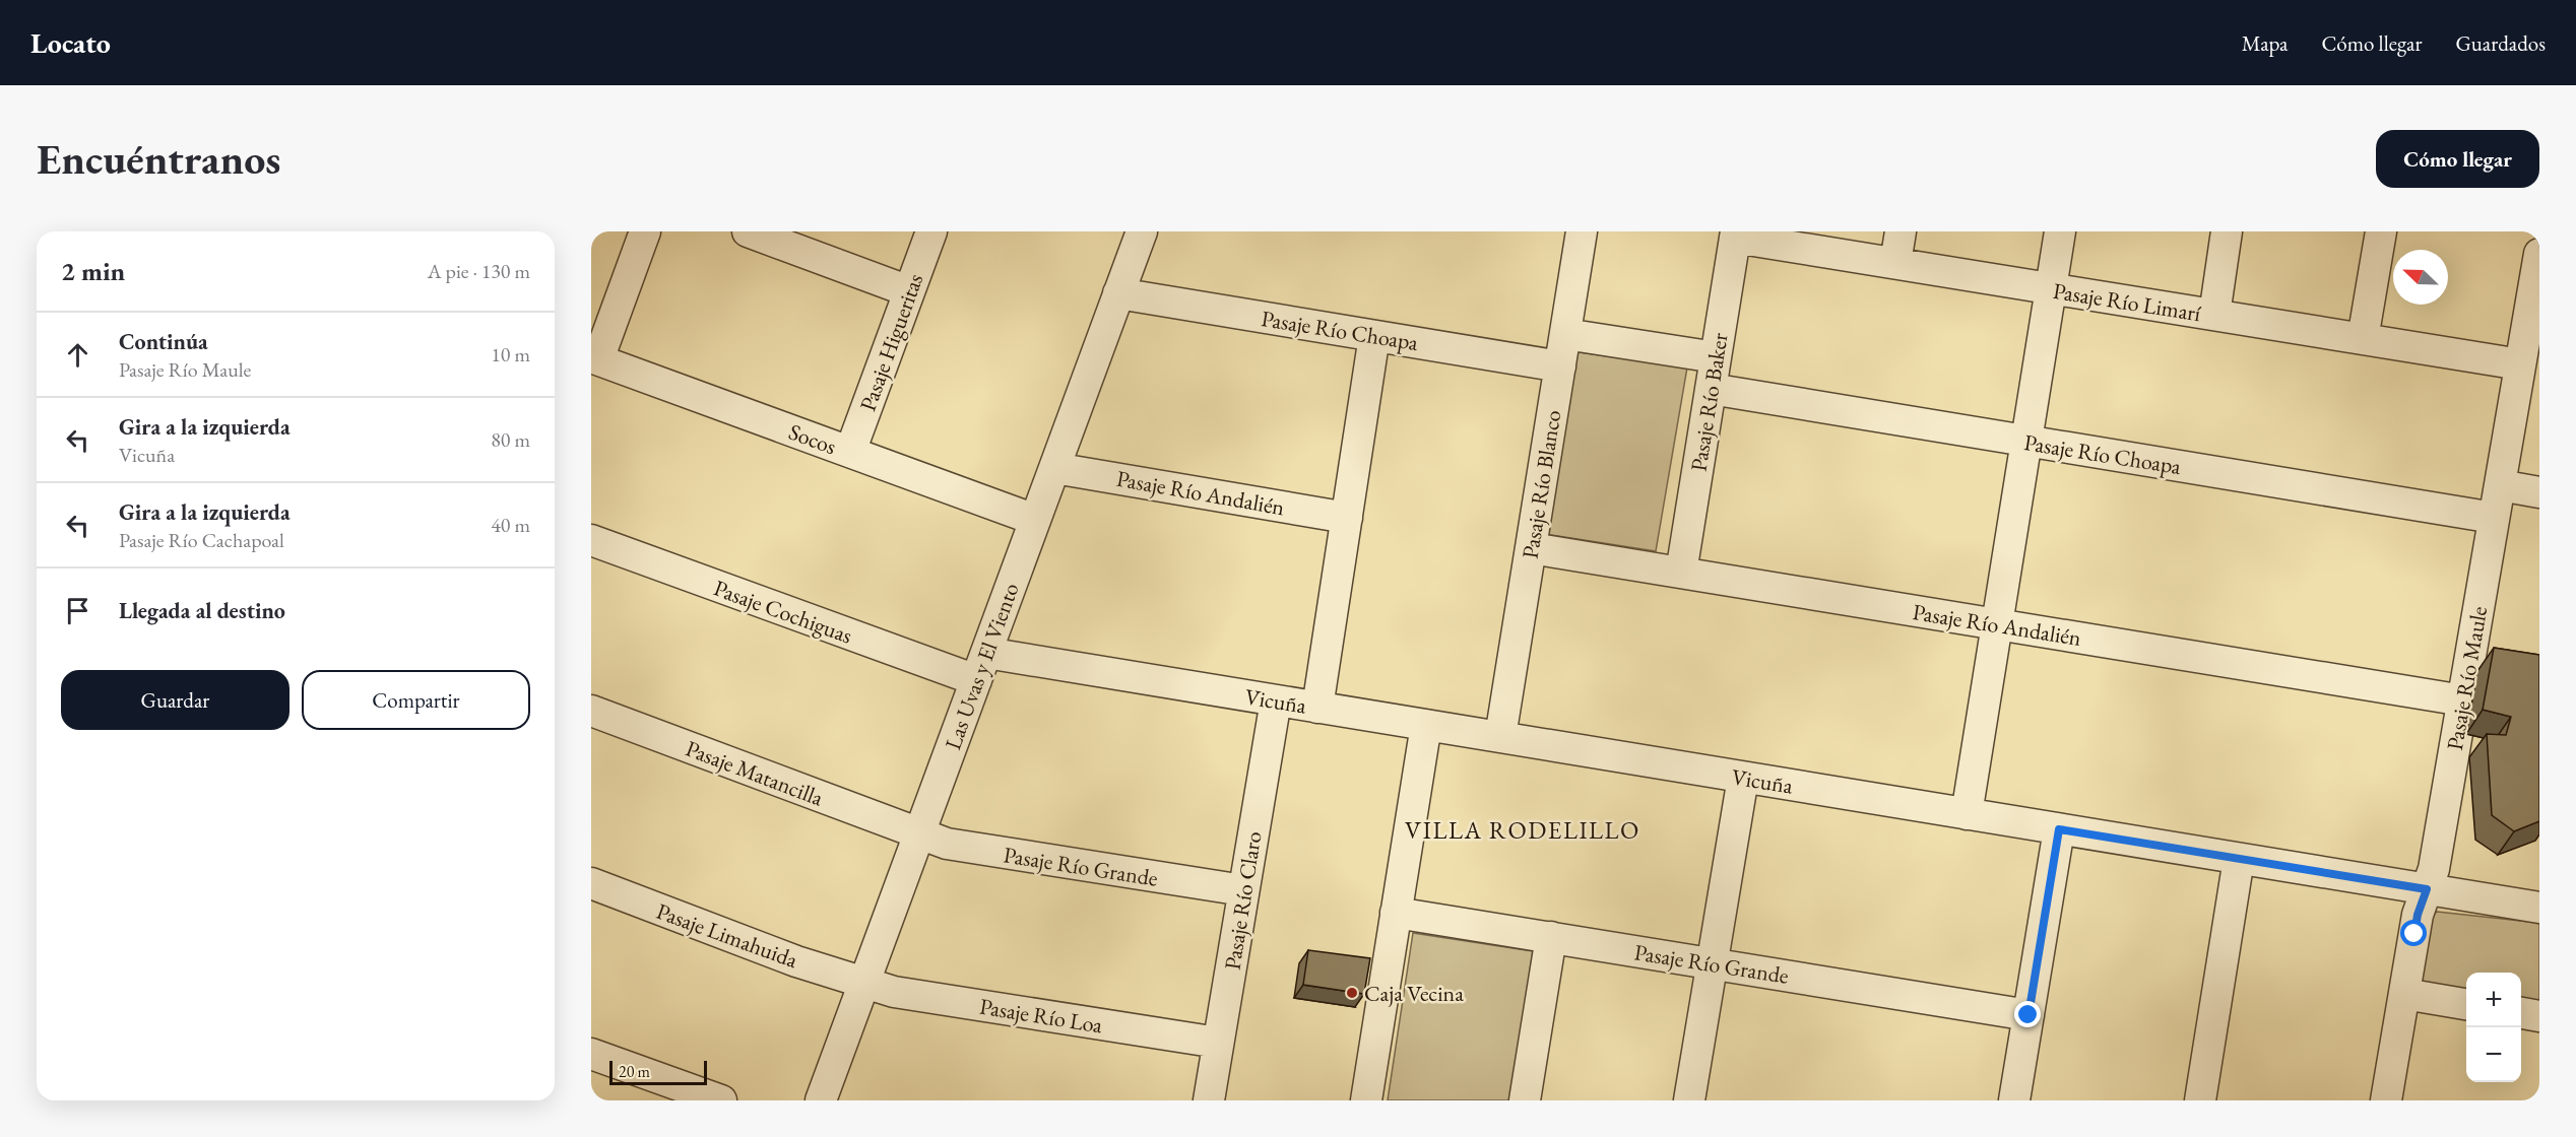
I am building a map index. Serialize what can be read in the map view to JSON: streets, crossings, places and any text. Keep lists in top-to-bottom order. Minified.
{"streets":{"street":["Pasaje Río Limarí","Pasaje Río Choapa","Pasaje Higueritas","Pasaje Río Baker","Socos","Pasaje Río Blanco","Pasaje Río Andalién","Pasaje Cochiguas","Las Uvas y El Viento","Pasaje Río Maule","Vicuña","Pasaje Matancilla","Pasaje Río Grande","Pasaje Río Claro","Pasaje Limahuida","Pasaje Río Loa"]},"crossings":[["Pasaje Río Limarí","Pasaje Río Baker"],["Pasaje Río Limarí","Pasaje Río Maule"],["Pasaje Río Choapa","Pasaje Río Baker"],["Pasaje Río Choapa","Pasaje Río Blanco"],["Pasaje Río Choapa","Las Uvas y El Viento"],["Pasaje Río Choapa","Pasaje Río Maule"],["Pasaje Higueritas","Socos"],["Pasaje Río Baker","Pasaje Río Andalién"],["Socos","Las Uvas y El Viento"],["Pasaje Río Blanco","Pasaje Río Andalién"],["Pasaje Río Blanco","Vicuña"],["Pasaje Río Andalién","Las Uvas y El Viento"],["Pasaje Río Andalién","Pasaje Río Maule"],["Pasaje Cochiguas","Las Uvas y El Viento"],["Las Uvas y El Viento","Vicuña"],["Las Uvas y El Viento","Pasaje Matancilla"],["Las Uvas y El Viento","Pasaje Río Grande"],["Las Uvas y El Viento","Pasaje Limahuida"],["Las Uvas y El Viento","Pasaje Río Loa"],["Pasaje Río Maule","Vicuña"],["Vicuña","Pasaje Río Claro"],["Pasaje Matancilla","Pasaje Río Grande"],["Pasaje Río Grande","Pasaje Río Claro"],["Pasaje Río Claro","Pasaje Río Loa"],["Pasaje Limahuida","Pasaje Río Loa"]],"districts":["VILLA RODELILLO"],"places":["Caja Vecina"],"scale_bar":"20 m","north":"top left","page":{"header":"Locato","nav":["Mapa","Cómo llegar","Guardados"],"buttons":["Cómo llegar",["Guardar","Compartir"]],"title":"Encuéntranos","heading":["2 min","A pie · 130 m"],"list":[["Continúa","Pasaje Río Maule","10 m"],["Gira a la izquierda","Vicuña","80 m"],["Gira a la izquierda","Pasaje Río Cachapoal","40 m"],"Llegada al destino"],"map_buttons":["+","−"],"scale":"20 m"}}
